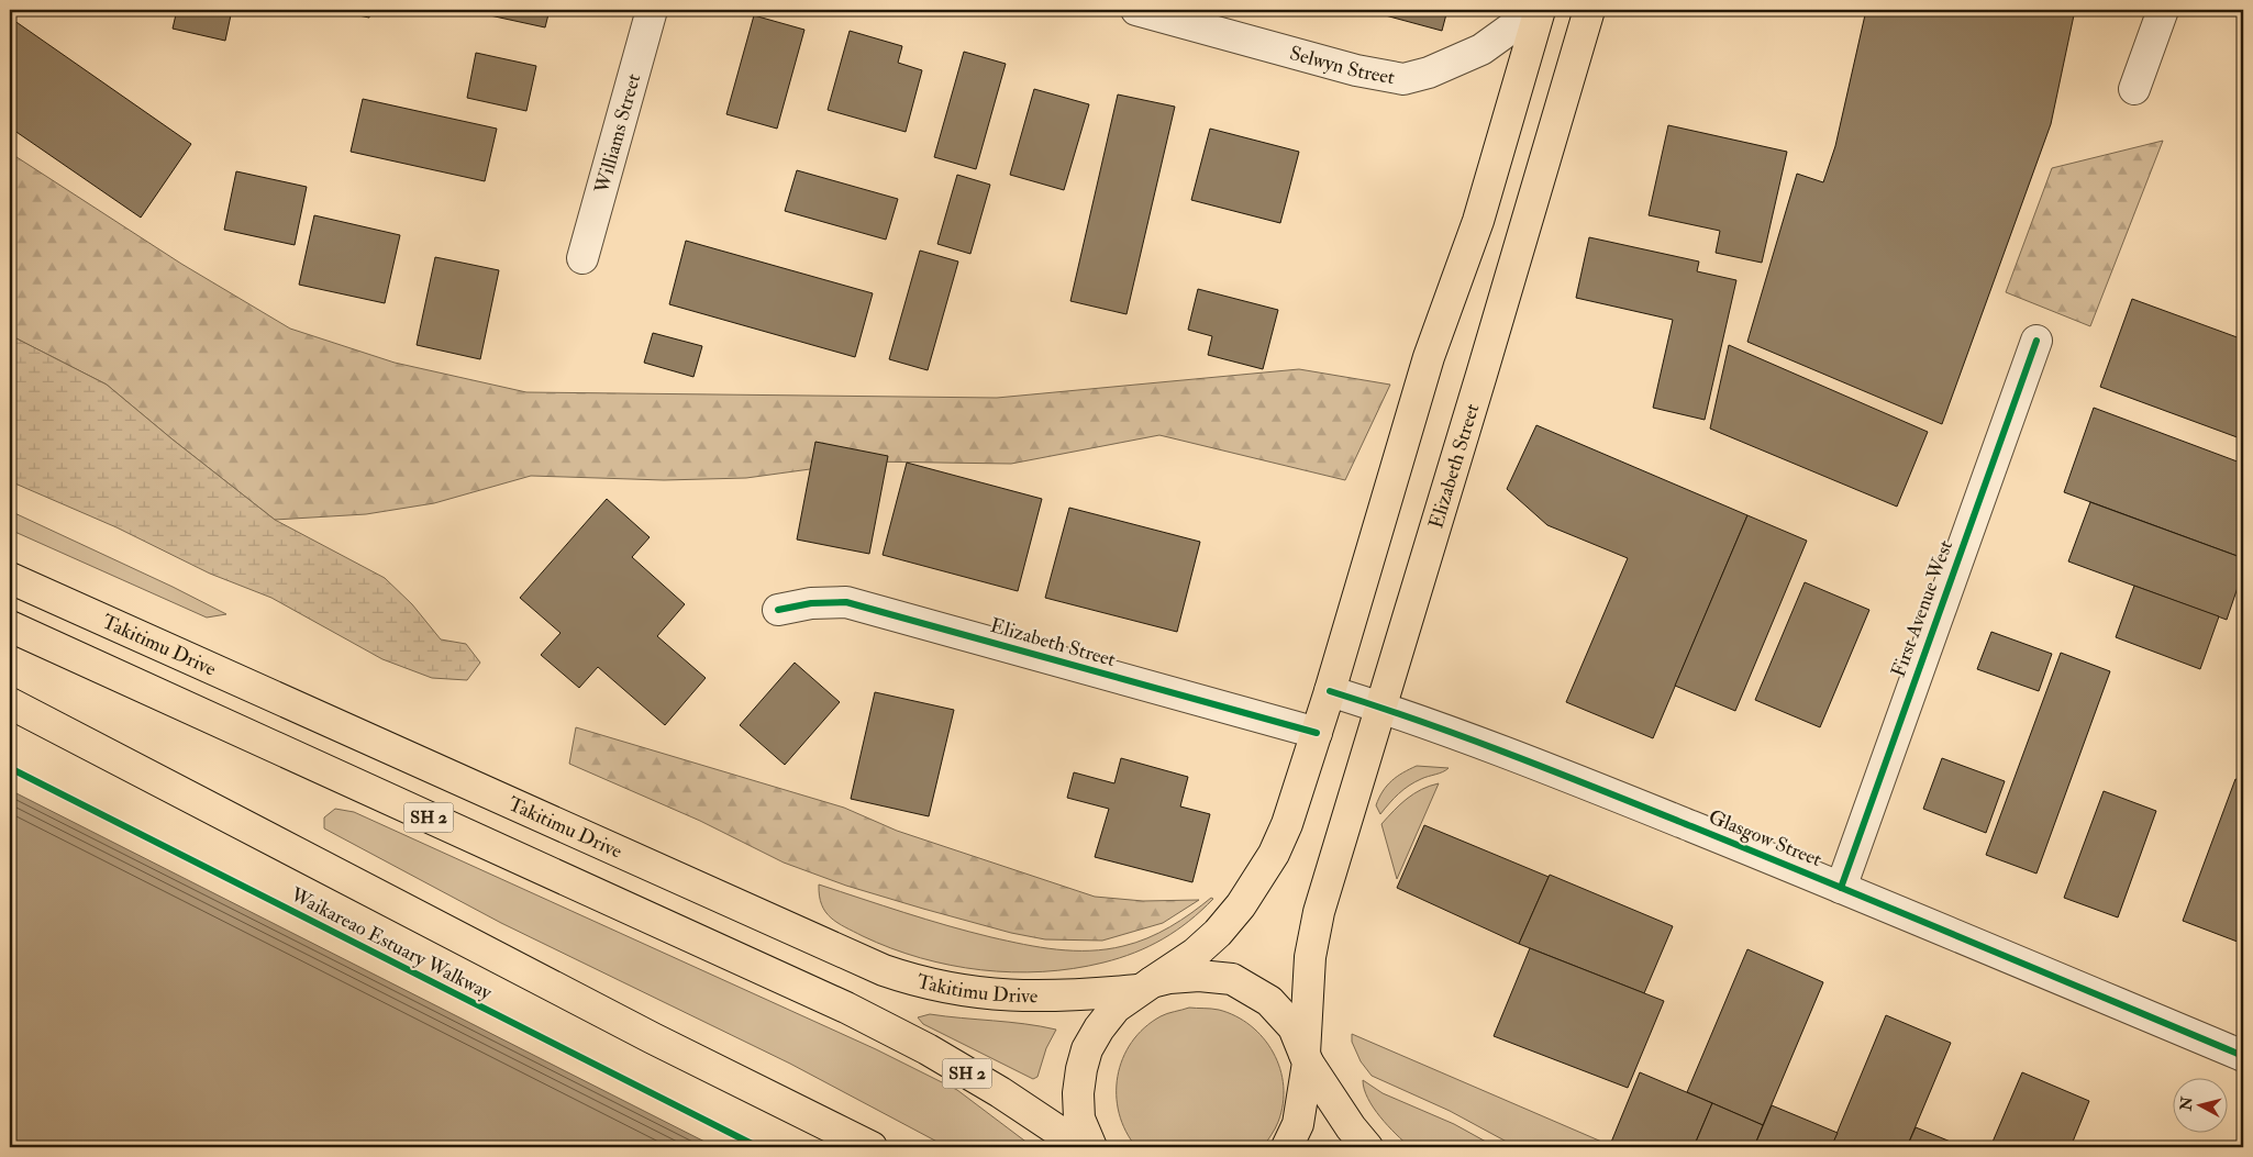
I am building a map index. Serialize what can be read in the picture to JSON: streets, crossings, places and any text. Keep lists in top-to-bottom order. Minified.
{"streets":{"main road":["Elizabeth Street","Takitimu Drive","SH 2"],"street":["Selwyn Street","Williams Street","First Avenue West","Glasgow Street"],"cycle path":["Waikareao Estuary Walkway"]},"crossings":[["Elizabeth Street","SH 2"],["Elizabeth Street","Glasgow Street"],["First Avenue West","Glasgow Street"],["Takitimu Drive","SH 2"]],"north":"left"}
